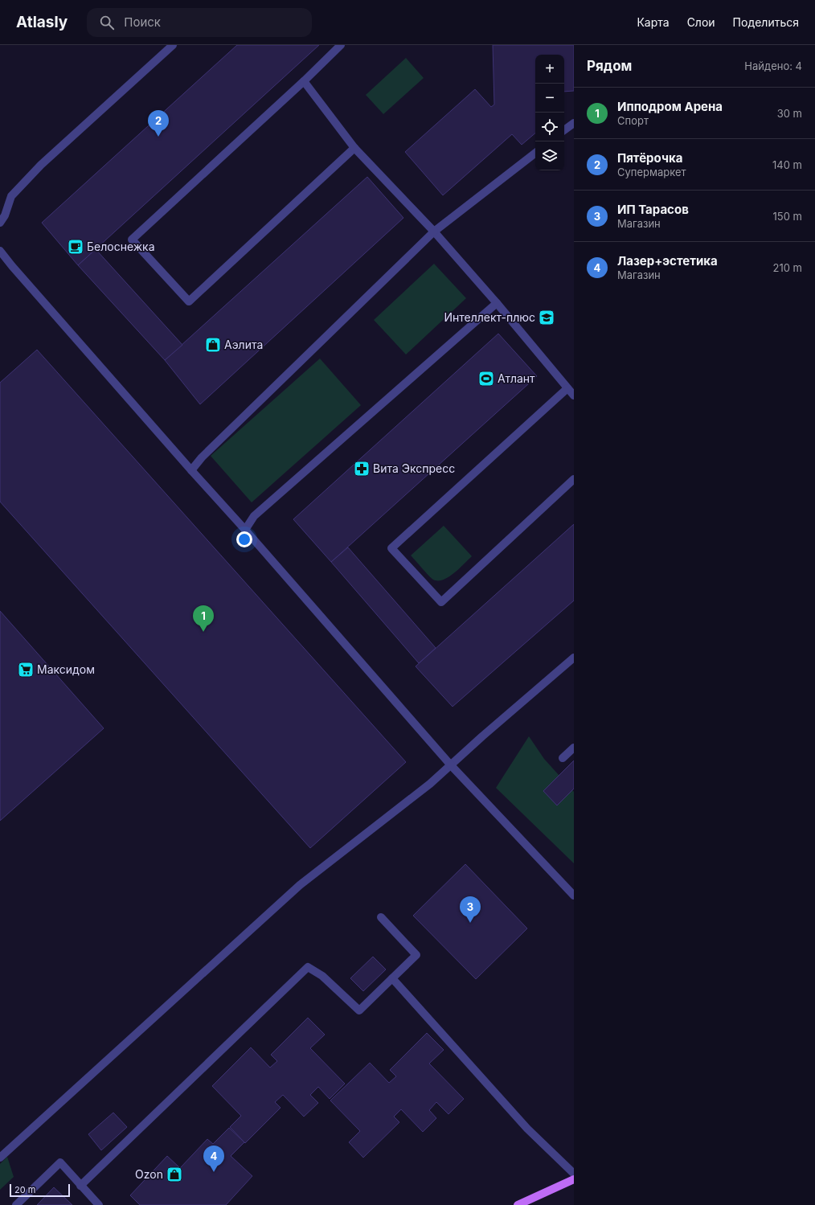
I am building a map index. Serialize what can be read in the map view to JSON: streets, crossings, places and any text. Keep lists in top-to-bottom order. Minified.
{"places":{"cafe":["Белоснежка"],"school or university":["Интеллект-плюс"],"shop":["Аэлита","Ozon"],"sports":["Атлант"],"pharmacy":["Вита Экспресс"],"supermarket":["Максидом"]},"scale_bar":"20 m","page":{"header":"Atlasly","search":"Поиск","nav":["Карта","Слои","Поделиться"],"heading":["Рядом","Найдено: 4"],"map_buttons":["+","−"],"list":[{"mark":"1","name":"Ипподром Арена","note":"Спорт","value":"30 m"},{"mark":"2","name":"Пятёрочка","note":"Супермаркет","value":"140 m"},{"mark":"3","name":"ИП Тарасов","note":"Магазин","value":"150 m"},{"mark":"4","name":"Лазер+эстетика","note":"Магазин","value":"210 m"}],"pins":["2","1","3","4"],"scale":"20 m"}}
